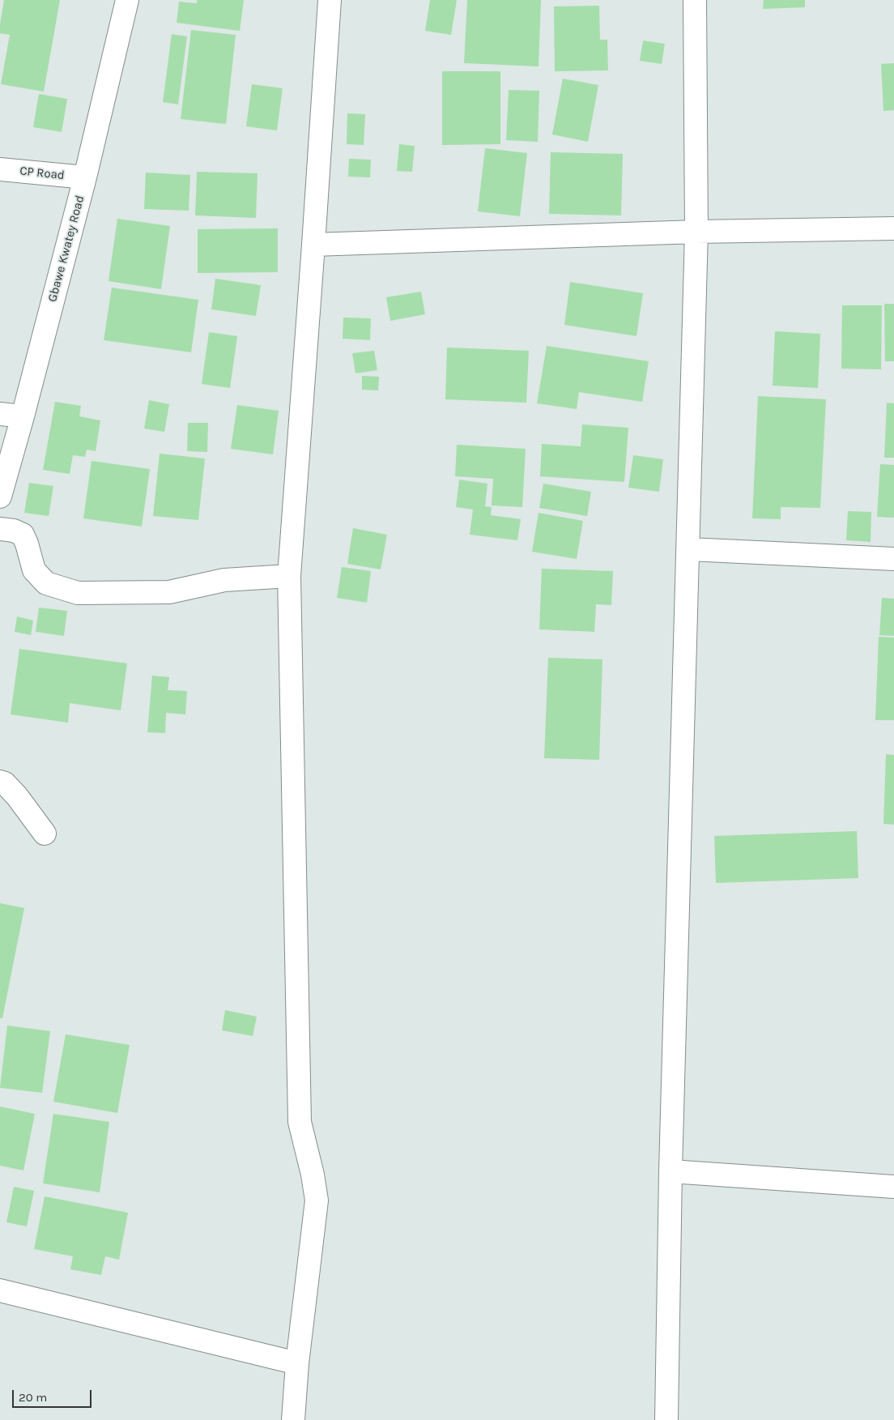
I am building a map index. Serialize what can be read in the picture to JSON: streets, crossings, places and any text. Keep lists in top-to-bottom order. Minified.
{"streets":{"street":["CP Road","Gbawe Kwatey Road"]},"crossings":[["CP Road","Gbawe Kwatey Road"]],"scale_bar":"20 m"}
